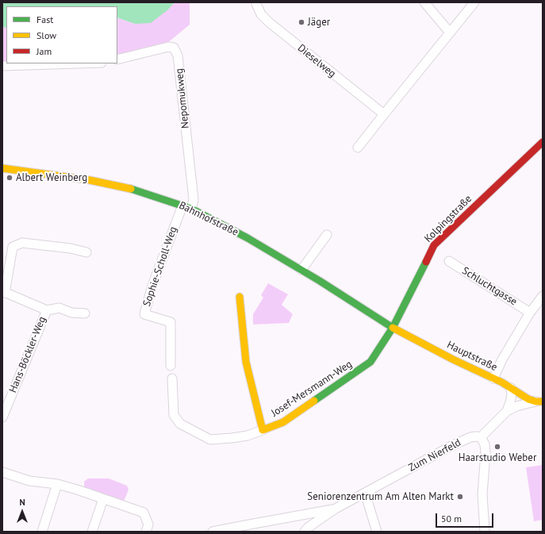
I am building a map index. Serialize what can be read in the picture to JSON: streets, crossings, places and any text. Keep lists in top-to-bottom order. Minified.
{"streets":{"street":["Dieselweg","Nepomukweg","Bahnhofstraße","Kolpingstraße","Sophie-Scholl-Weg","Schluchtgasse","Hans-Böckler-Weg","Hauptstraße","Josef-Mersmann-Weg","Zum Nierfeld"]},"crossings":[["Nepomukweg","Bahnhofstraße"],["Bahnhofstraße","Kolpingstraße"],["Bahnhofstraße","Sophie-Scholl-Weg"],["Bahnhofstraße","Hauptstraße"],["Bahnhofstraße","Josef-Mersmann-Weg"],["Kolpingstraße","Hauptstraße"],["Kolpingstraße","Josef-Mersmann-Weg"],["Hauptstraße","Josef-Mersmann-Weg"]],"places":["Jäger","Albert Weinberg","Haarstudio Weber","Seniorenzentrum Am Alten Markt"],"legend":["Fast","Slow","Jam"],"scale_bar":"50 m","north":"top"}
